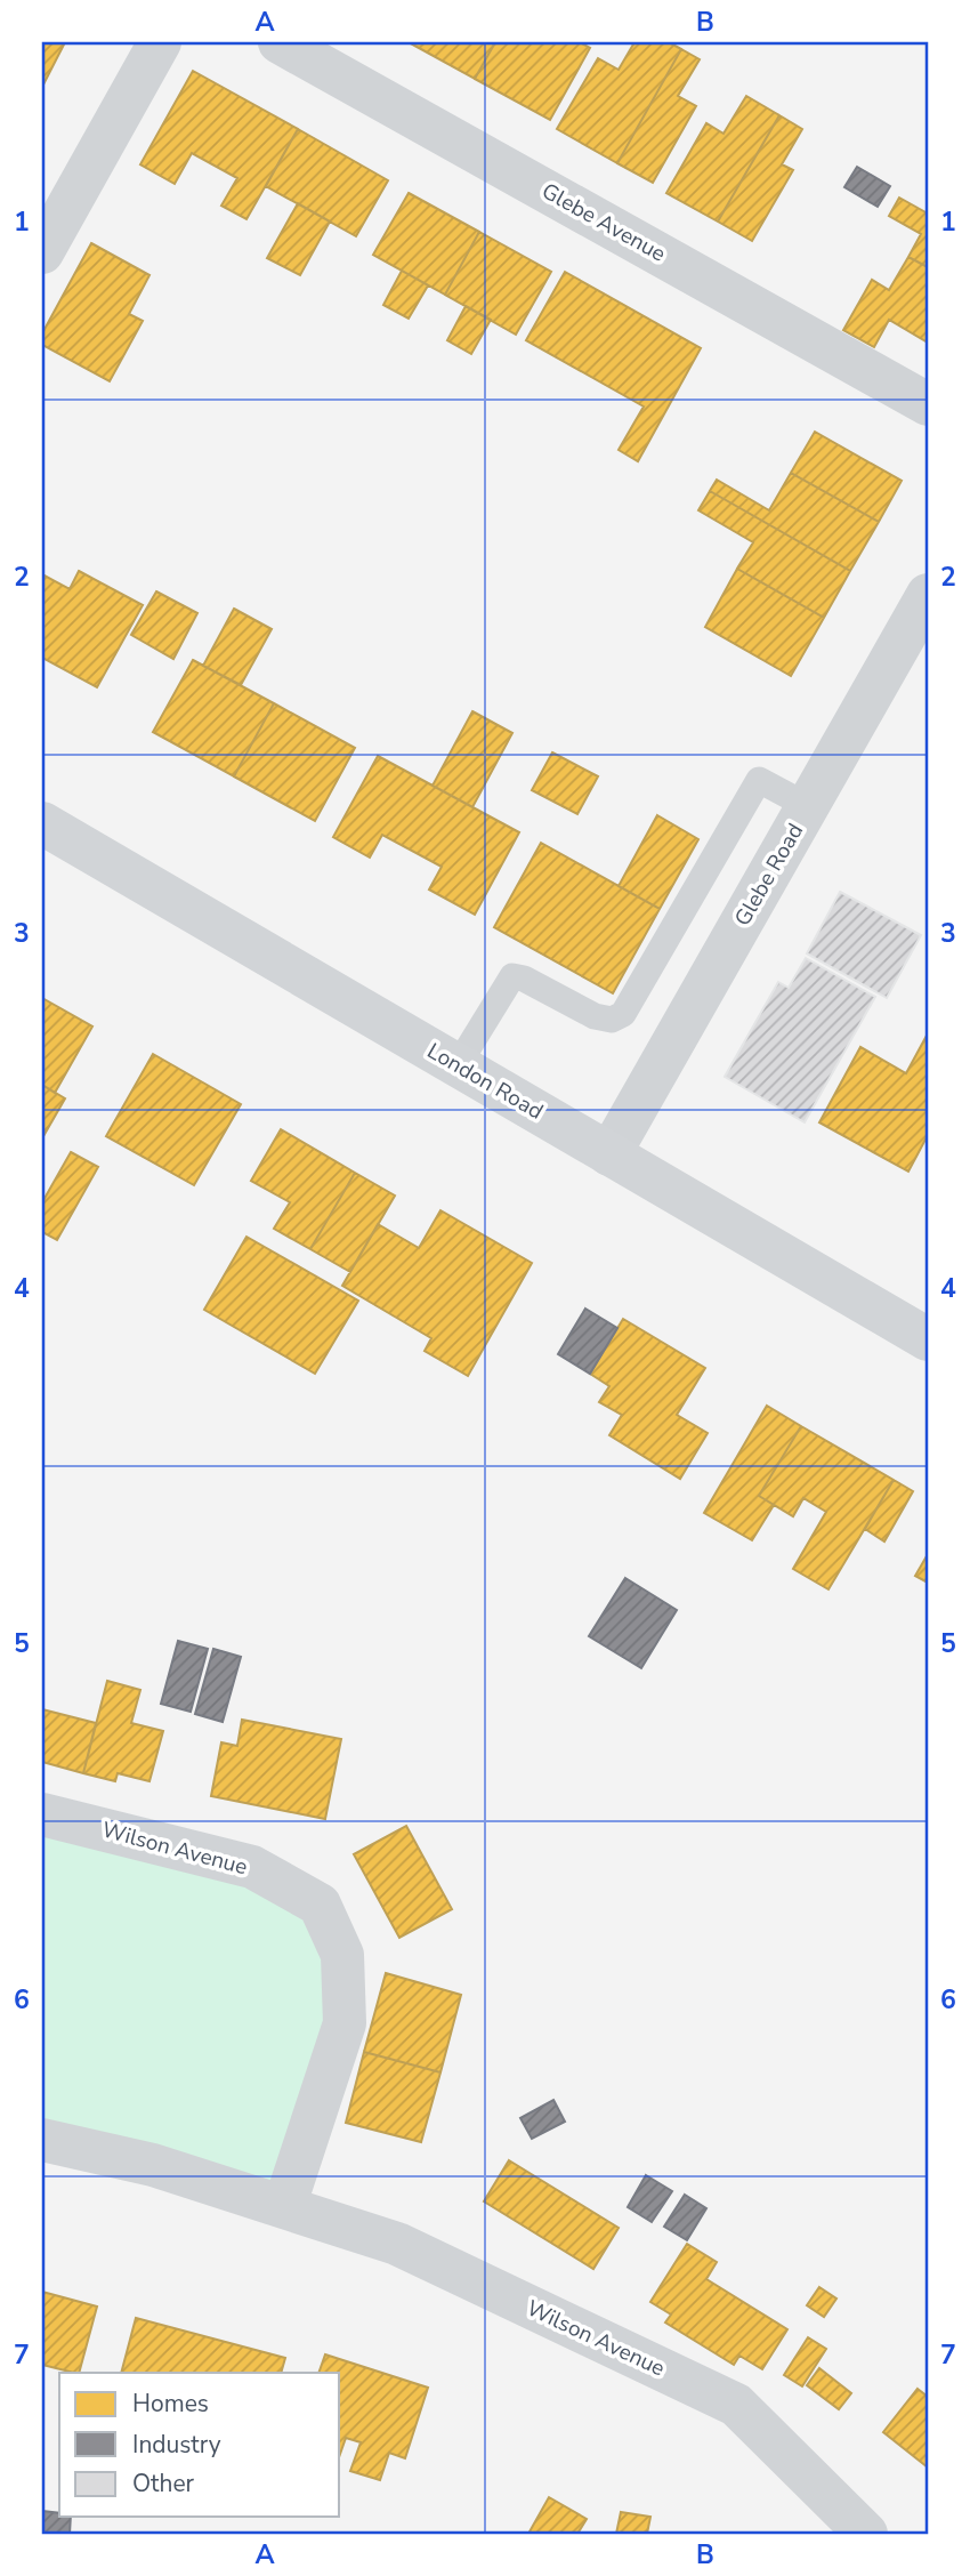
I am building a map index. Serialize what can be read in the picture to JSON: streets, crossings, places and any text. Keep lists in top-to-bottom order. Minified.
{"streets":{"main road":["London Road"],"street":["Glebe Avenue","Glebe Road","Wilson Avenue"]},"crossings":[["Glebe Road","London Road"]],"legend":["Homes","Industry","Other"],"grid":{"columns":["A","B"],"rows":["1","2","3","4","5","6","7"]}}
